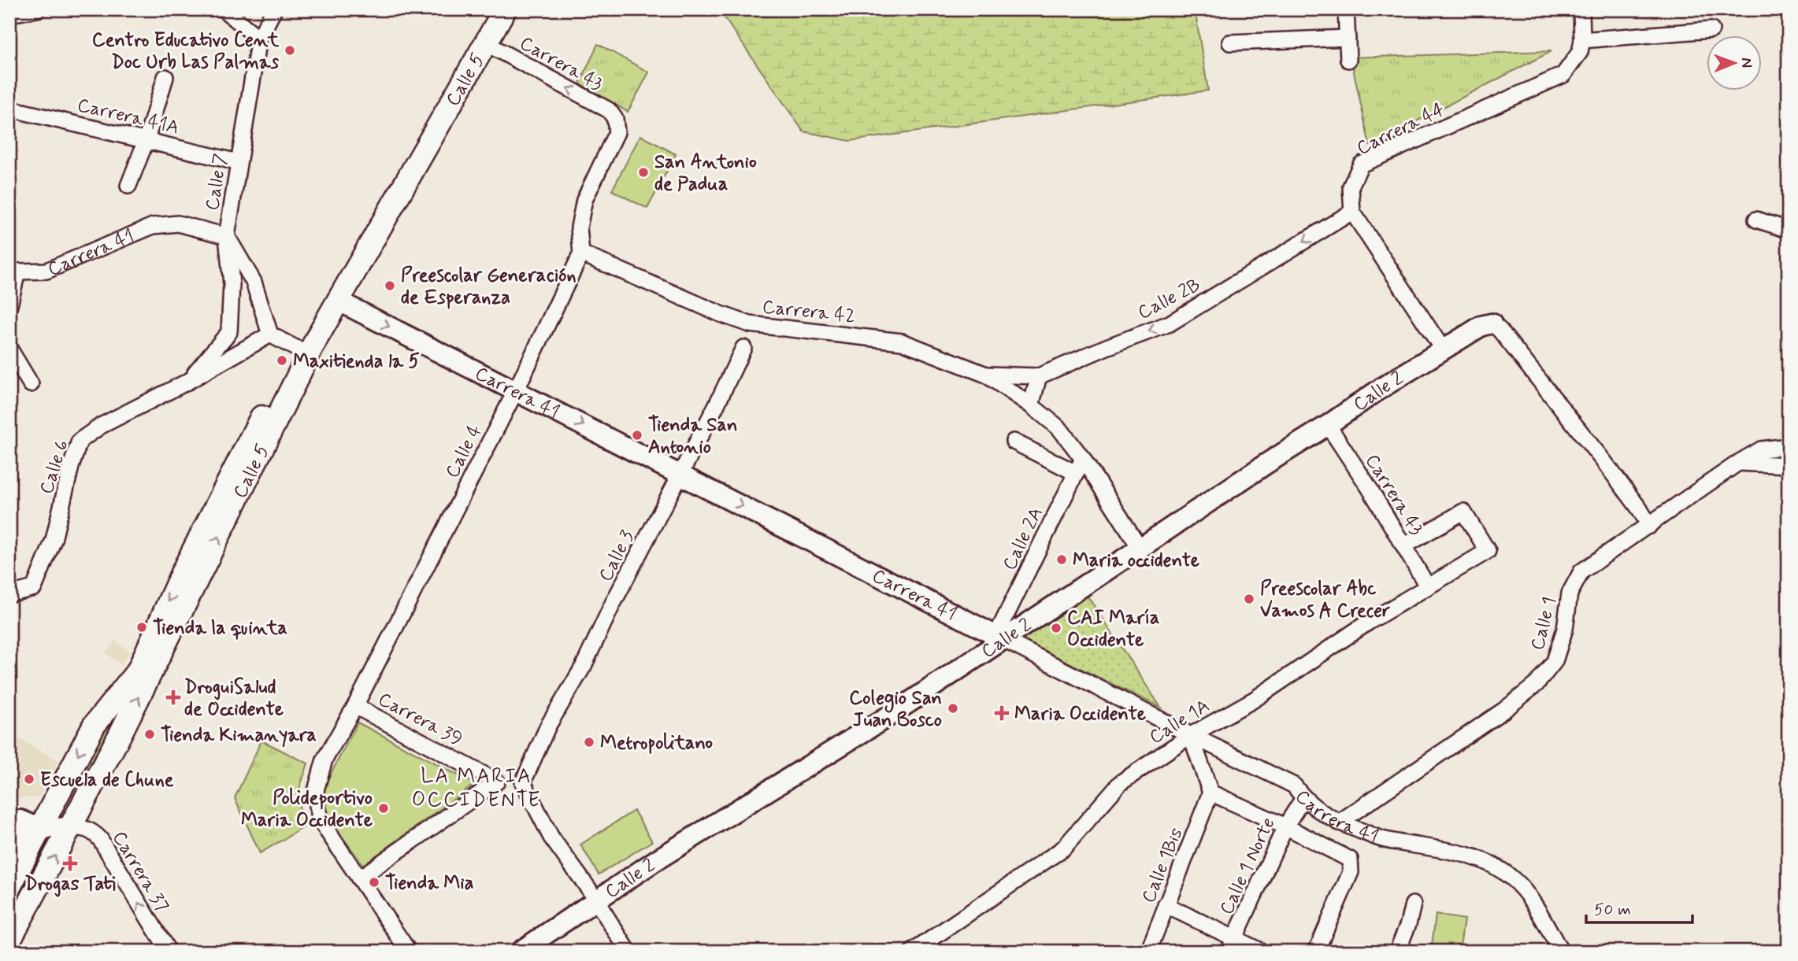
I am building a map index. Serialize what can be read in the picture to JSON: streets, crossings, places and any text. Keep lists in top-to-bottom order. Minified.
{"streets":{"main road":["Calle 5"],"street":["Carrera 43","Carrera 41A","Carrera 44","Calle 7","Carrera 41","Calle 2B","Carrera 42","Calle 2","Calle 4","Calle 6","Calle 2A","Calle 3","Calle 1","Carrera 39","Calle 1A","Calle 1Bis","Calle 1 Norte","Carrera 37"]},"crossings":[["Carrera 43","Calle 5"],["Carrera 43","Calle 2"],["Carrera 43","Calle 4"],["Carrera 43","Calle 1A"],["Calle 5","Carrera 41"],["Calle 5","Carrera 37"],["Carrera 41A","Calle 7"],["Carrera 44","Calle 2B"],["Calle 7","Carrera 41"],["Calle 7","Calle 6"],["Carrera 41","Calle 2"],["Carrera 41","Calle 4"],["Carrera 41","Calle 2A"],["Carrera 41","Calle 3"],["Carrera 41","Calle 1"],["Carrera 41","Calle 1A"],["Carrera 41","Calle 1 Norte"],["Calle 2B","Carrera 42"],["Carrera 42","Calle 2"],["Carrera 42","Calle 4"],["Carrera 42","Calle 2A"],["Calle 2","Calle 2A"],["Calle 2","Calle 3"],["Calle 4","Carrera 39"]],"one_way":["Carrera 43","Carrera 41","Calle 2B","Carrera 37"],"districts":["LA MARIA OCCIDENTE"],"places":{"other":["Centro Educativo Cent Doc Urb Las Palmas","San Antonio de Padua","Preescolar Generación de Esperanza","Maxitienda la 5","Tienda San Antonio","Maria occidente","Preescolar Abc Vamos A Crecer","Tienda la quinta","CAI María Occidente","Colegio San Juan Bosco","Tienda Kimanyara","Metropolitano","Escuela de Chune","Polideportivo Maria Occidente","Tienda Mia"],"health":["DroguiSalud de Occidente","Maria Occidente","Drogas Tati"]},"scale_bar":"50 m","north":"right"}
